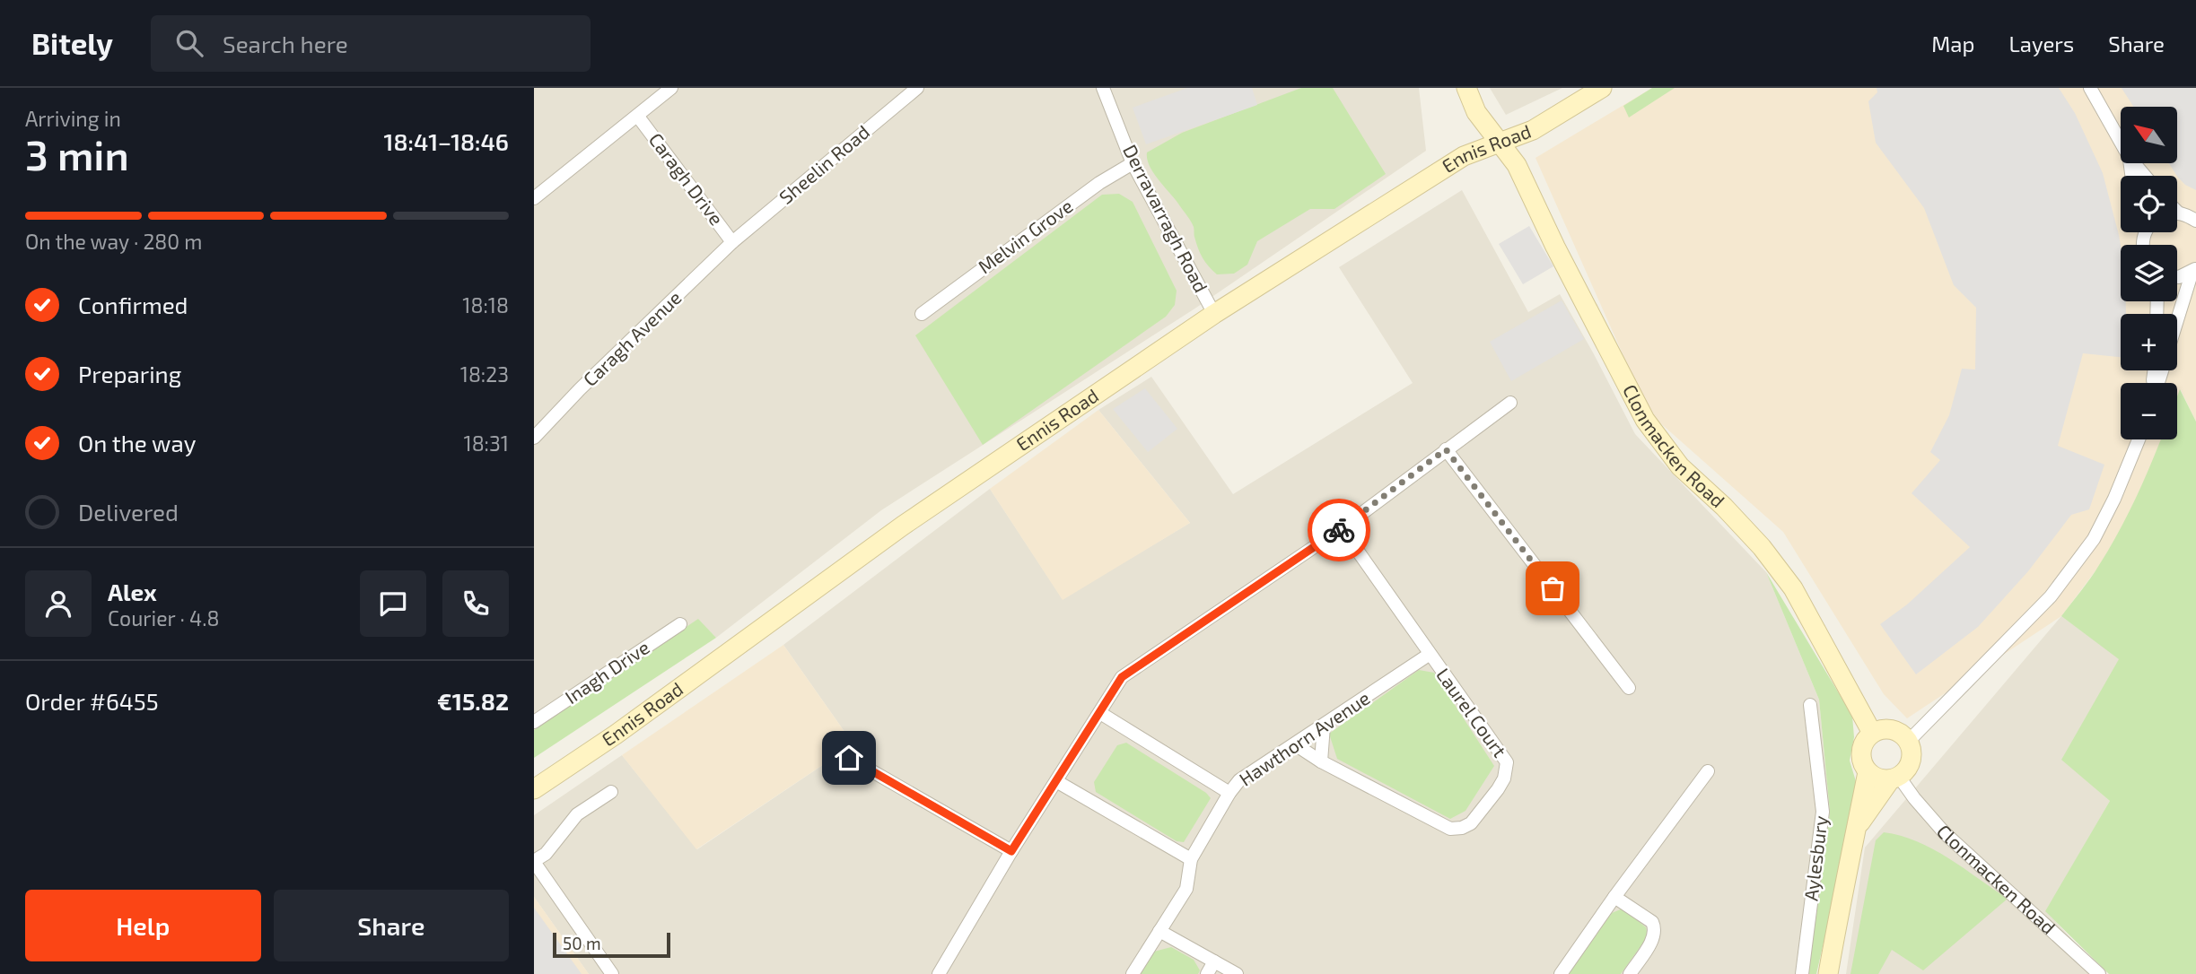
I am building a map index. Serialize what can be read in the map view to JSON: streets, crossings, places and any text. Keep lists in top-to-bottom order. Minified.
{"streets":{"main road":["Ennis Road","Clonmacken Road"],"street":["Sheelin Road","Caragh Drive","Derravarragh Road","Melvin Grove","Caragh Avenue","Inagh Drive","Laurel Court","Hawthorn Avenue","Aylesbury"]},"crossings":[["Ennis Road","Derravarragh Road"],["Ennis Road","Clonmacken Road"],["Sheelin Road","Caragh Drive"],["Sheelin Road","Caragh Avenue"],["Caragh Drive","Caragh Avenue"],["Derravarragh Road","Melvin Grove"],["Laurel Court","Hawthorn Avenue"]],"scale_bar":"50 m","north":"top left","page":{"header":"Bitely","search":"Search here","nav":["Map","Layers","Share"],"heading":["3 min","Arriving in","18:41–18:46"],"panel":["Alex","Courier · 4.8","Order #6455","€15.82"],"map_buttons":["+","−"],"bar":"On the way · 280 m","list":[["Confirmed","18:18"],["Preparing","18:23"],["On the way","18:31"],"Delivered"],"buttons":["Help","Share"],"scale":"50 m"}}
